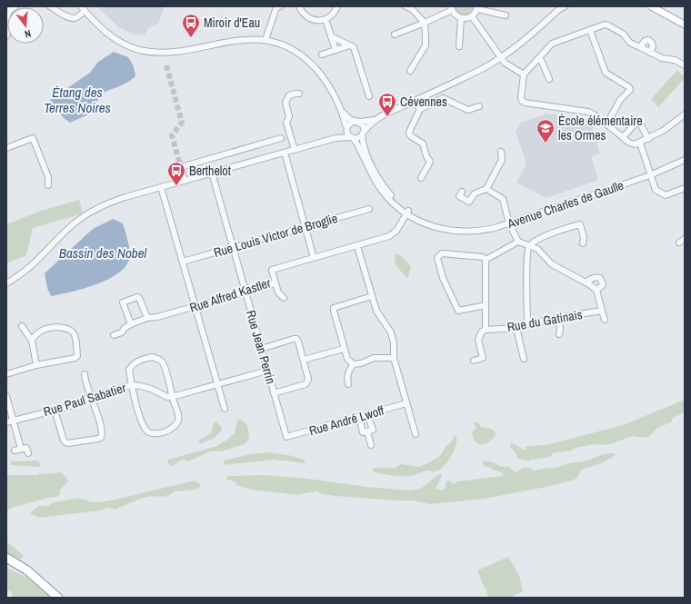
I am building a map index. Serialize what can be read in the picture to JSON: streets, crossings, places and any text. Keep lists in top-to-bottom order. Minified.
{"streets":{"street":["Avenue Charles de Gaulle","Rue Louis Victor de Broglie","Rue Alfred Kastler","Rue du Gatinais","Rue Jean Perrin","Rue Paul Sabatier","Rue André Lwoff"]},"crossings":[["Avenue Charles de Gaulle","Rue Alfred Kastler"],["Rue Louis Victor de Broglie","Rue Jean Perrin"],["Rue Alfred Kastler","Rue Jean Perrin"],["Rue Jean Perrin","Rue André Lwoff"]],"water":["Étang des Terres Noires","Bassin des Nobel"],"places":{"bus stop":["Miroir d'Eau","Cévennes","Berthelot"],"school or university":["École élémentaire les Ormes"]},"north":"bottom"}
